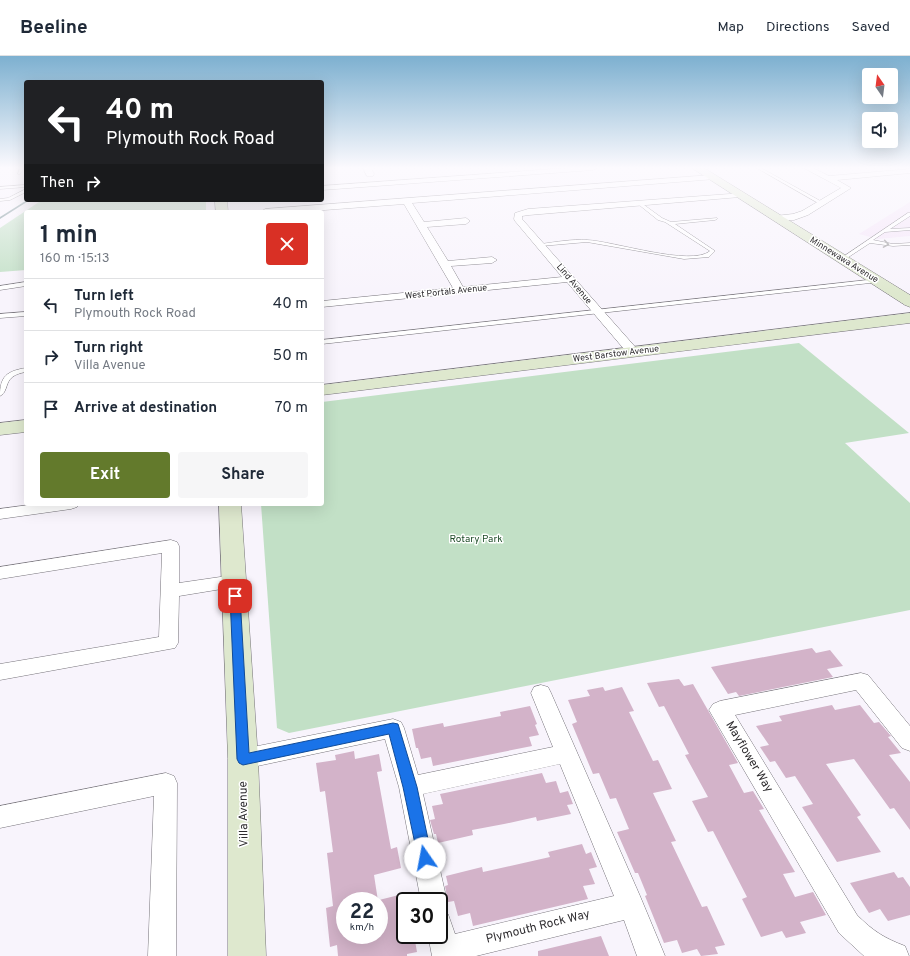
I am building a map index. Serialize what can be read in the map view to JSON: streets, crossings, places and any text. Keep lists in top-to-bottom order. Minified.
{"streets":{"main road":["Minnewawa Avenue","West Barstow Avenue","Villa Avenue"],"street":["Lind Avenue","West Portals Avenue","Mayflower Way","Plymouth Rock Way"]},"crossings":[["Lind Avenue","West Portals Avenue"],["Lind Avenue","West Barstow Avenue"]],"parks":["Rotary Park"],"north":"top","page":{"header":"Beeline","nav":["Map","Directions","Saved"],"turn":["40 m","Plymouth Rock Road"],"then":"Then","heading":["1 min","160 m · 15:13"],"list":[{"name":"Turn left","note":"Plymouth Rock Road","value":"40 m"},{"name":"Turn right","note":"Villa Avenue","value":"50 m"},{"name":"Arrive at destination","value":"70 m"}],"buttons":["Exit","Share"],"speed":"22 km/h","limit":"30"}}
